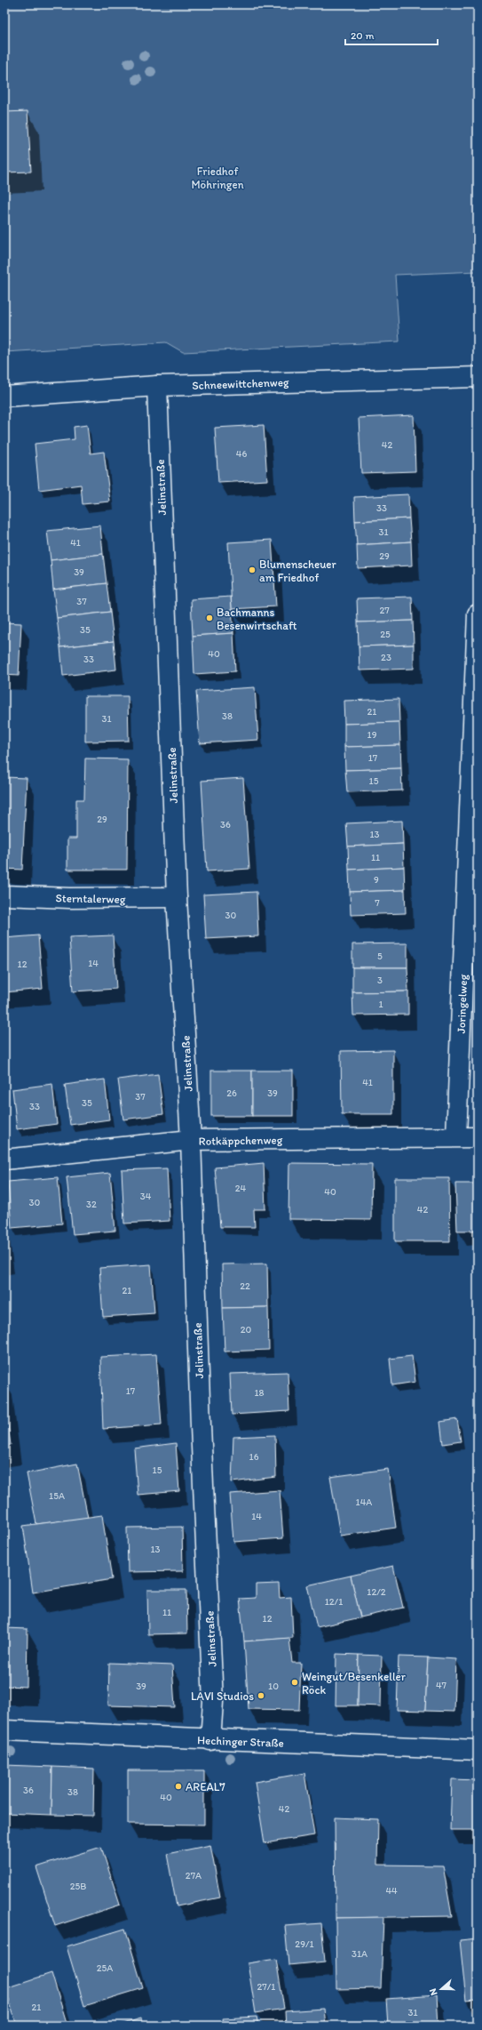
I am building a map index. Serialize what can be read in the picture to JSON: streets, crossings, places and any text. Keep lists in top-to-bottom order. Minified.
{"streets":{"street":["Schneewittchenweg","Jelinstraße","Sterntalerweg","Joringelweg","Rotkäppchenweg","Hechinger Straße"]},"crossings":[["Schneewittchenweg","Jelinstraße"],["Jelinstraße","Sterntalerweg"],["Jelinstraße","Rotkäppchenweg"],["Jelinstraße","Hechinger Straße"],["Joringelweg","Rotkäppchenweg"]],"parks":["Friedhof Möhringen"],"places":["Blumenscheuer am Friedhof","Bachmanns Besenwirtschaft","Weingut/Besenkeller Röck","LAVI Studios","AREAL7"],"house_numbers":["42","46","33","31","41","29","39","37","27","35","25","40","23","33","21","38","31","19","17","15","29","36","13","11","9","7","30","5","14","12","3","1","41","26","39","37","35","33","24","40","34","30","32","42","22","21","20","17","18","16","15","15A","14A","14","13","12/2","12/1","11","12","47","39","10","36","38","40","42","27A","25B","44","29/1","31A","25A","27/1","21","31"],"scale_bar":"20 m","north":"left"}
